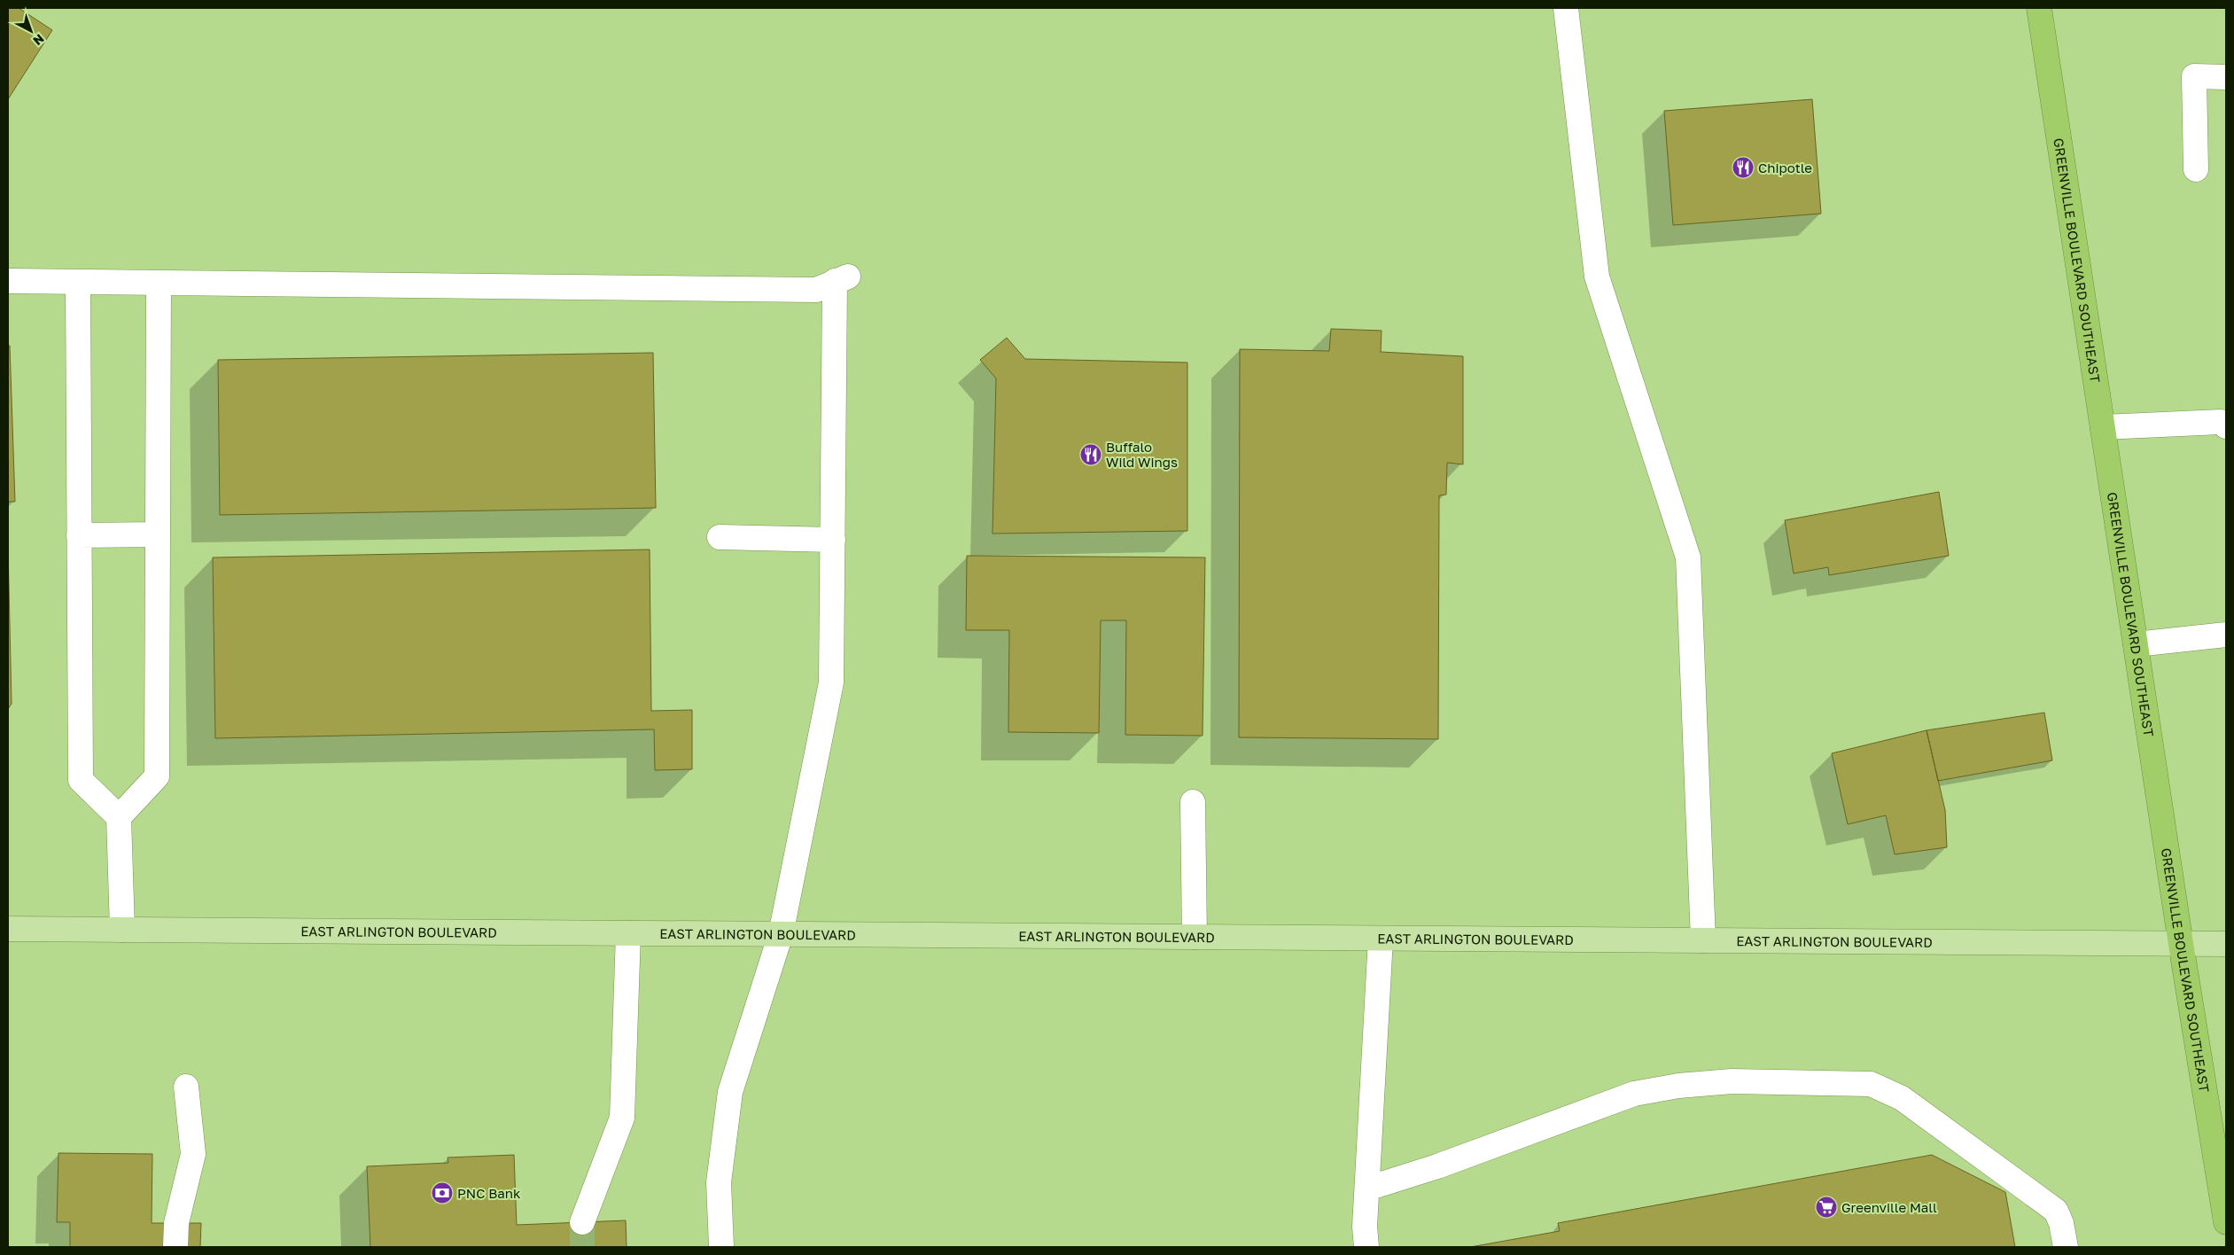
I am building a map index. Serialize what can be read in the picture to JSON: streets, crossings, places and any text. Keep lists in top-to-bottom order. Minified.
{"streets":{"highway":["GREENVILLE BOULEVARD SOUTHEAST"],"main road":["EAST ARLINGTON BOULEVARD"]},"crossings":[["GREENVILLE BOULEVARD SOUTHEAST","EAST ARLINGTON BOULEVARD"]],"places":{"restaurant":["Chipotle","Buffalo Wild Wings"],"bank":["PNC Bank"],"supermarket":["Greenville Mall"]},"north":"bottom right"}
